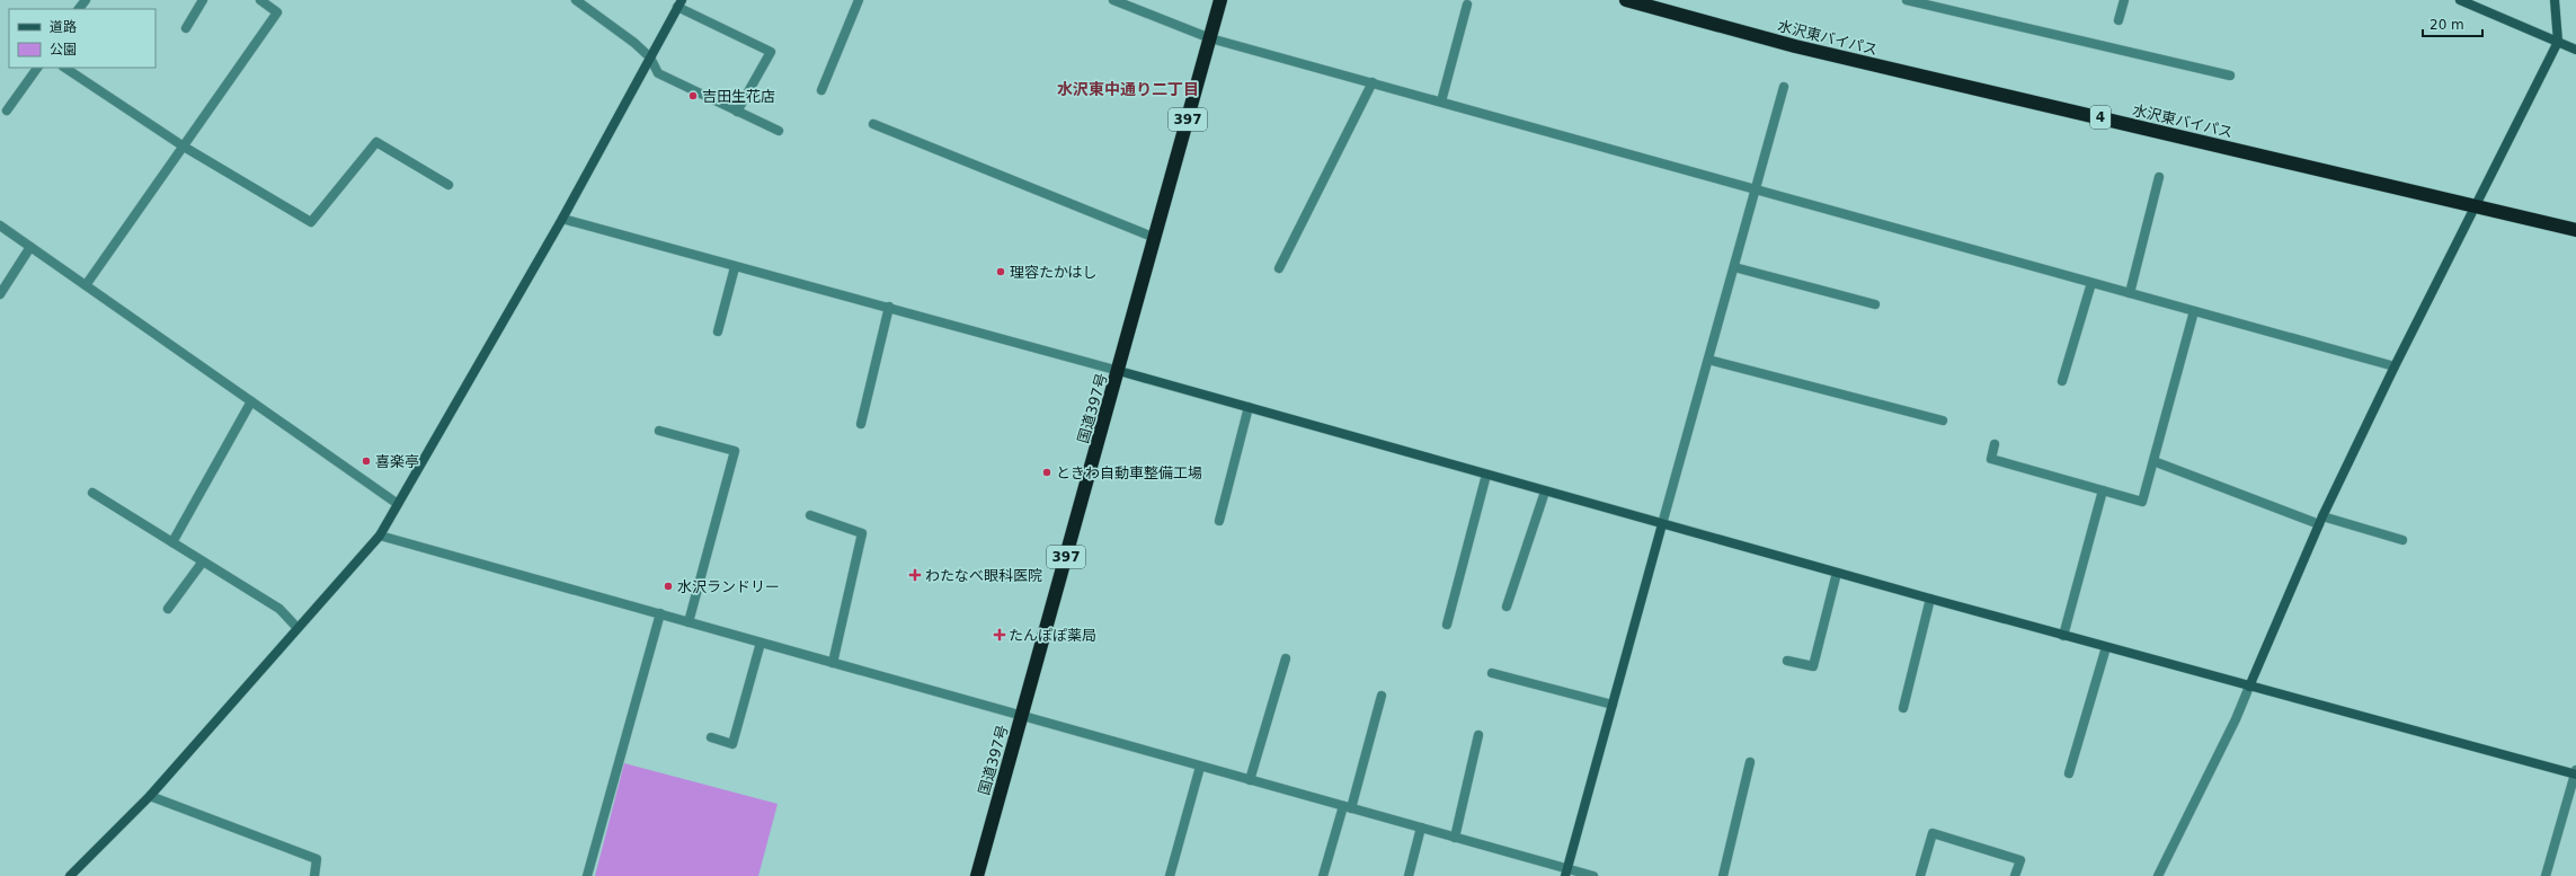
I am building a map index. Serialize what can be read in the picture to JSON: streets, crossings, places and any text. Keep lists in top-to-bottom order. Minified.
{"streets":{"highway":["水沢東バイパス","4","397","国道397号"]},"districts":["水沢東中通り二丁目"],"places":{"other":["吉田生花店","理容たかはし","喜楽亭","ときわ自動車整備工場","水沢ランドリー"],"health":["わたなべ眼科医院","たんぽぽ薬局"]},"legend":["道路","公園"],"scale_bar":"20 m"}
